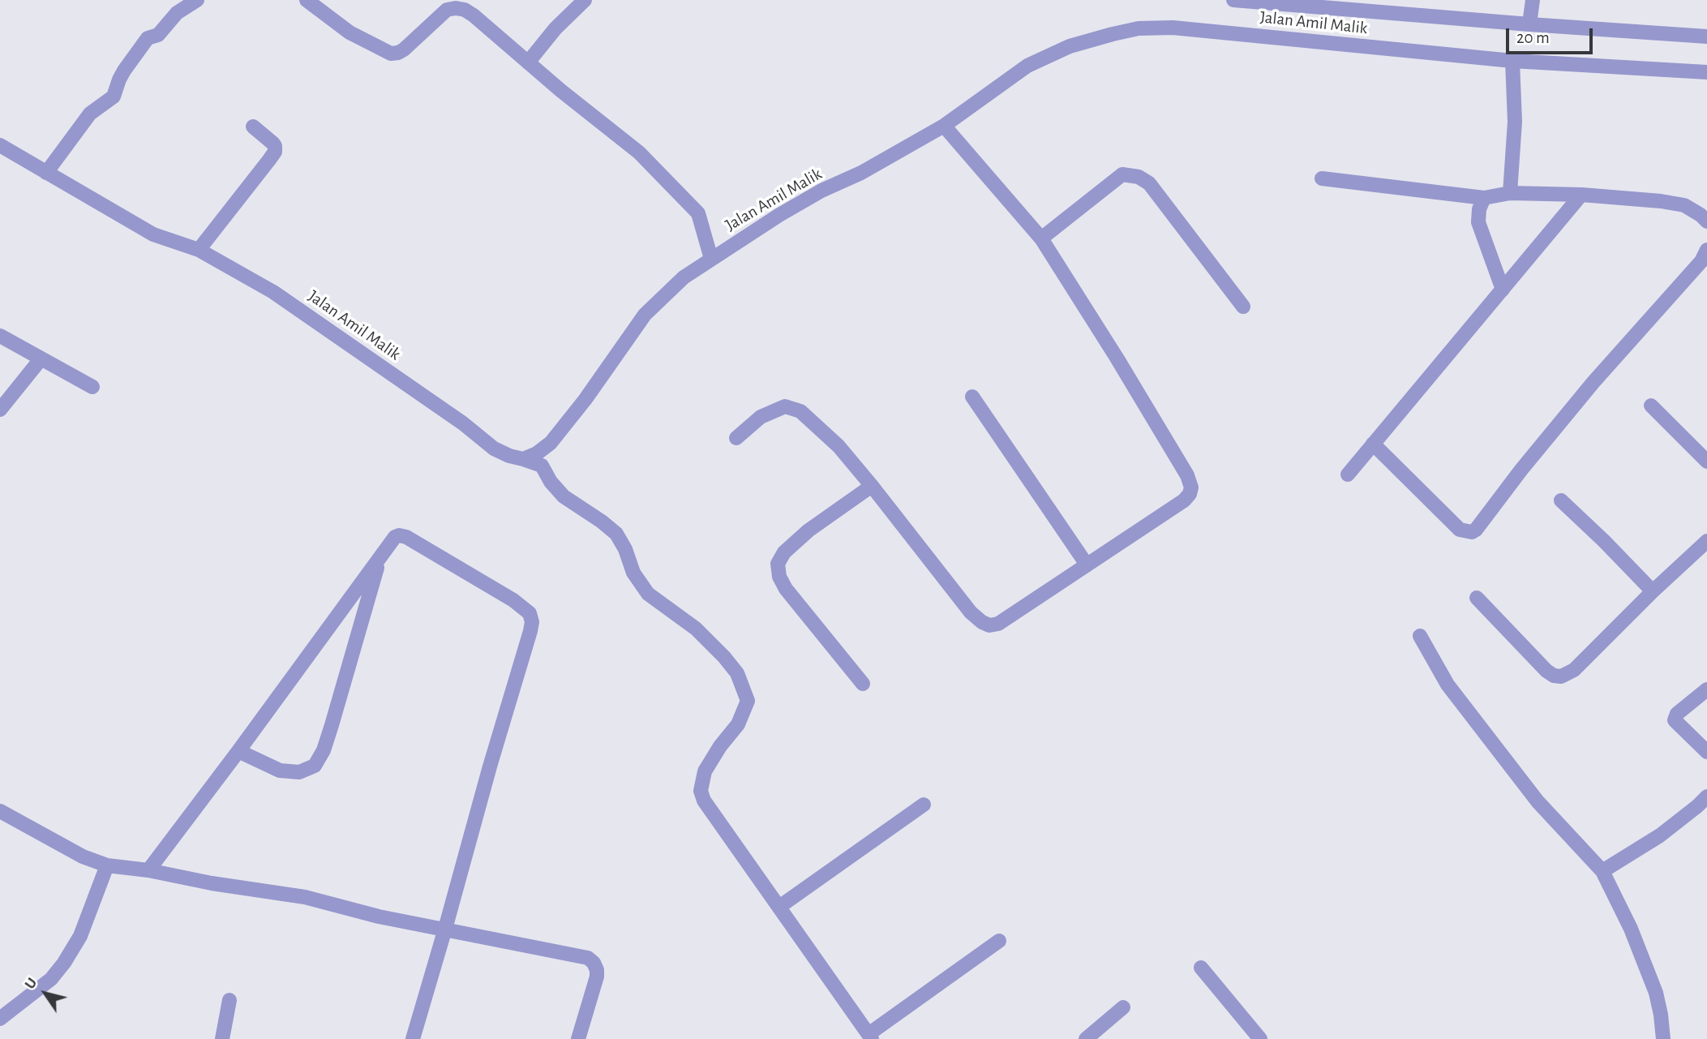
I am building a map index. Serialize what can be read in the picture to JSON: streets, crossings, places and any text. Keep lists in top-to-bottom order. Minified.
{"streets":{"street":["Jalan Amil Malik"]},"scale_bar":"20 m","north":"top left"}
